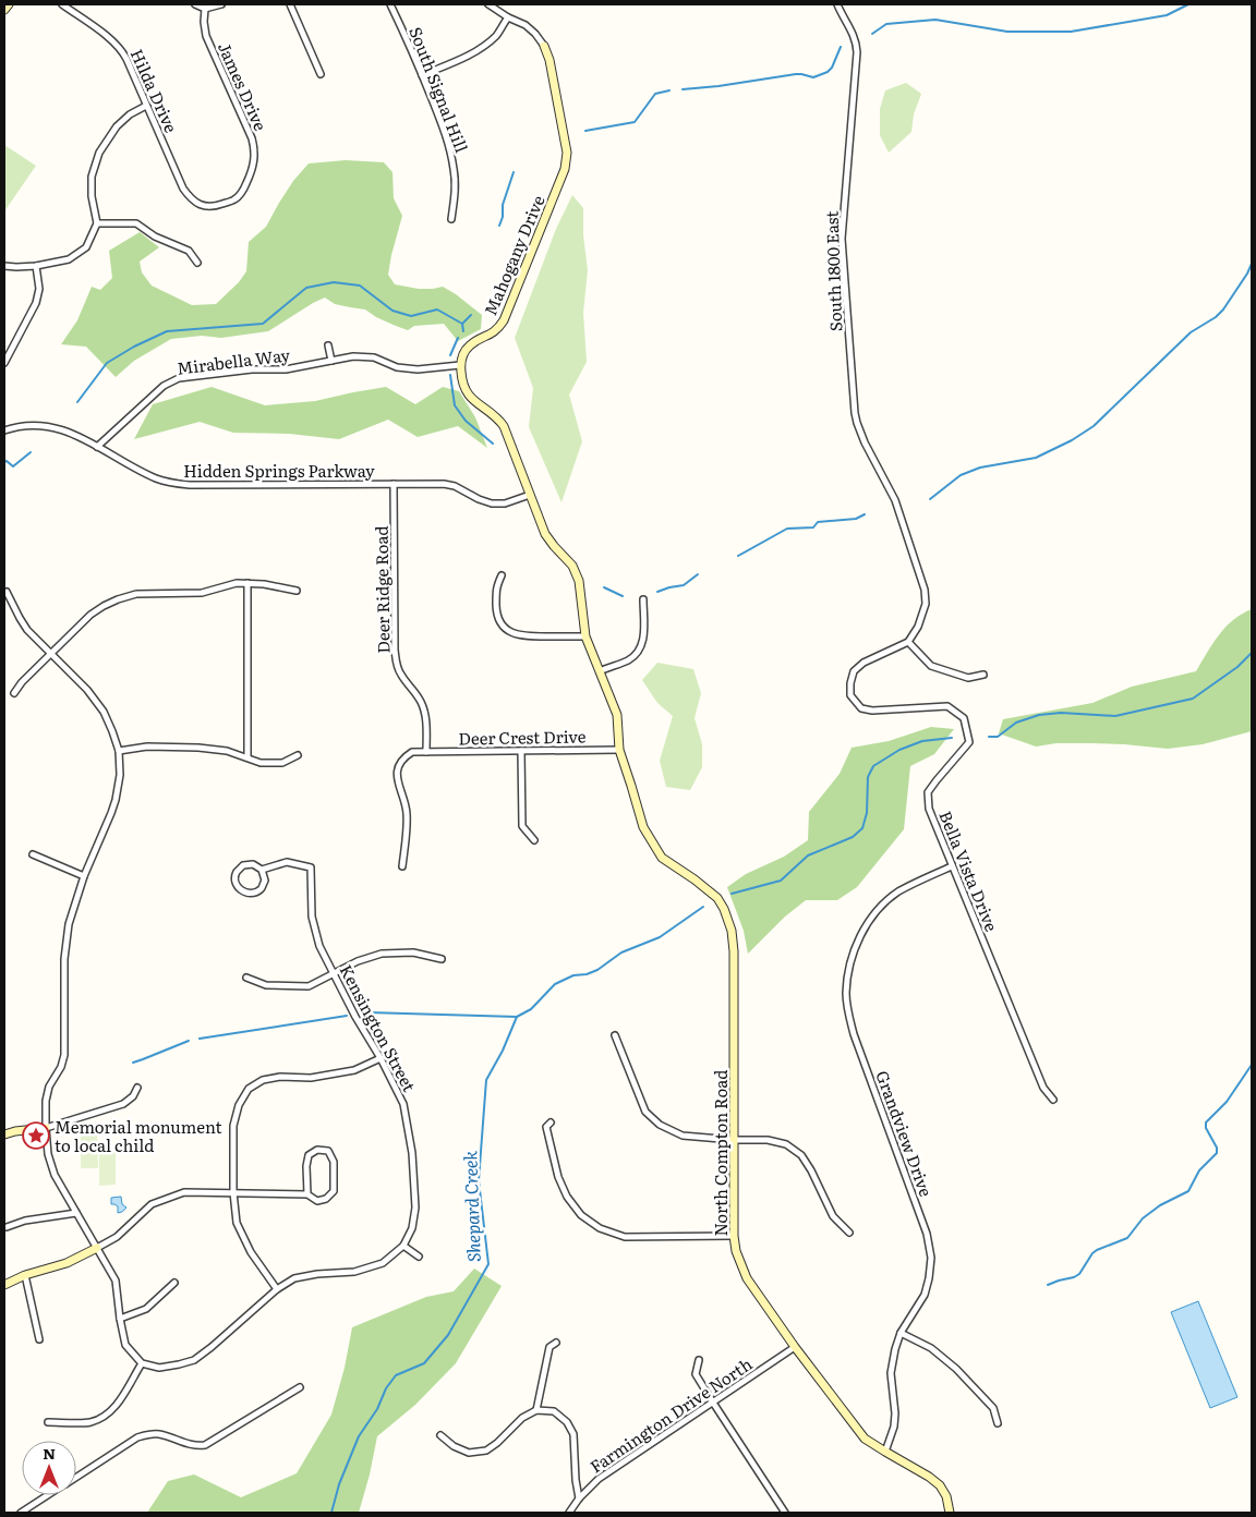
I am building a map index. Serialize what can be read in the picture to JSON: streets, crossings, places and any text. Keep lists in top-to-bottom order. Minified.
{"streets":{"street":["James Drive","South Signal Hill","Hilda Drive","Mahogany Drive","South 1800 East","Mirabella Way","Hidden Springs Parkway","Deer Ridge Road","Deer Crest Drive","Bella Vista Drive","Kensington Street","Grandview Drive","North Compton Road","Farmington Drive North"]},"crossings":[["James Drive","Hilda Drive"],["Mahogany Drive","Mirabella Way"],["South 1800 East","Bella Vista Drive"],["Mirabella Way","Hidden Springs Parkway"],["Hidden Springs Parkway","Deer Ridge Road"],["Deer Ridge Road","Deer Crest Drive"],["Deer Crest Drive","North Compton Road"],["Bella Vista Drive","Grandview Drive"],["Grandview Drive","North Compton Road"],["North Compton Road","Farmington Drive North"]],"water":["Shepard Creek"],"places":{"place":["Memorial monument to local child"]},"north":"top"}
